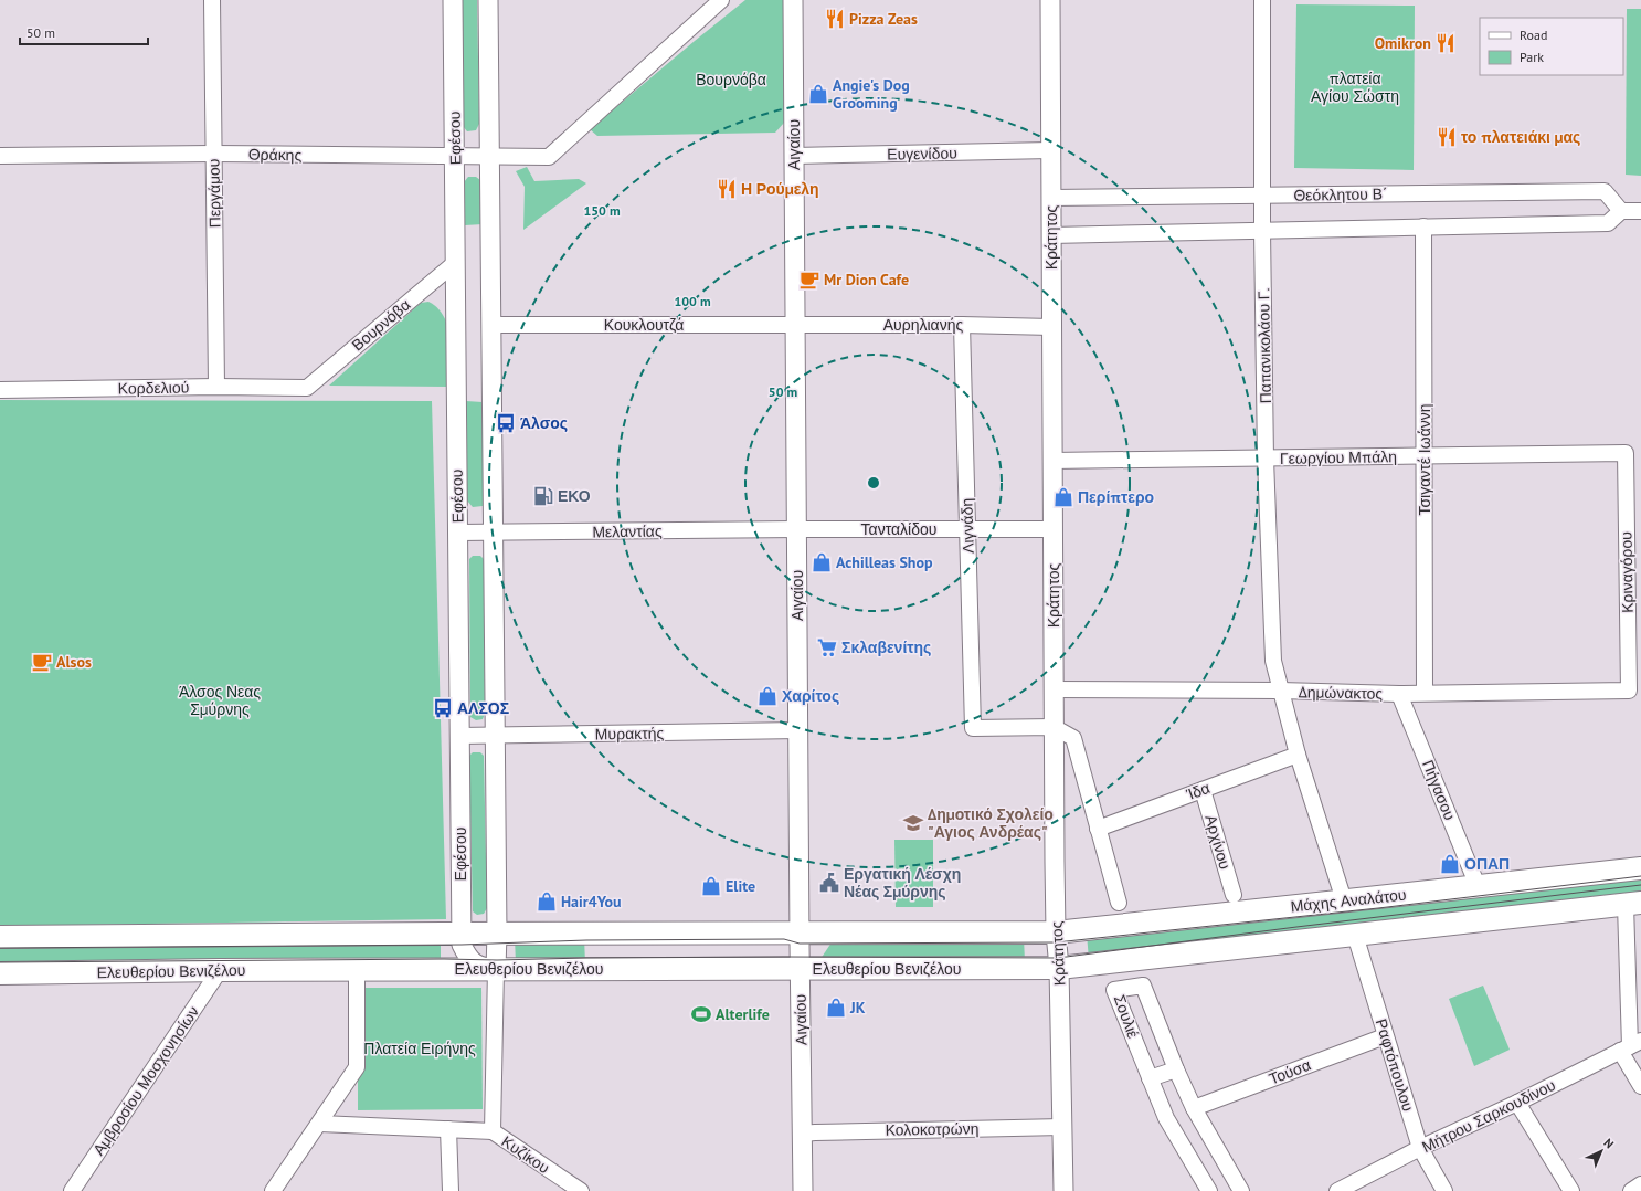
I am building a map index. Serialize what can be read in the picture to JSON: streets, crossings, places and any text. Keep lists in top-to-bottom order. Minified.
{"streets":{"main road":["Μάχης Αναλάτου","Ελευθερίου Βενιζέλου"],"street":["Εφέσου","Αιγαίου","Ευγενίδου","Θράκης","Περγάμου","Θεόκλητου Β΄","Κράτητος","Βουρνόβα","Κουκλουτζά","Αυρηλιανής","Παπανικολάου Γ.","Κορδελιού","Γεωργίου Μπάλη","Τσιγαντέ Ιωάννη","Λιγνάδη","Τανταλίδου","Μελαντίας","Κριναγόρου","Δημώνακτος","Μυρακτής","Πήγασου","Ίδα","Αρχίνου","Σουλιέ","Ραφτόπουλου","Τούσα","Αμβροσίου Μοσχονησίων","Μήτρου Σαρκουδίνου","Κολοκοτρώνη","Κυζίκου"]},"crossings":[["Εφέσου","Θράκης"],["Εφέσου","Βουρνόβα"],["Εφέσου","Μελαντίας"],["Εφέσου","Μυρακτής"],["Εφέσου","Ελευθερίου Βενιζέλου"],["Αιγαίου","Ευγενίδου"],["Αιγαίου","Κουκλουτζά"],["Αιγαίου","Αυρηλιανής"],["Αιγαίου","Τανταλίδου"],["Αιγαίου","Μελαντίας"],["Αιγαίου","Μυρακτής"],["Αιγαίου","Ελευθερίου Βενιζέλου"],["Αιγαίου","Κολοκοτρώνη"],["Ευγενίδου","Κράτητος"],["Θράκης","Περγάμου"],["Περγάμου","Κορδελιού"],["Θεόκλητου Β΄","Κράτητος"],["Θεόκλητου Β΄","Παπανικολάου Γ."],["Κράτητος","Αυρηλιανής"],["Κράτητος","Γεωργίου Μπάλη"],["Κράτητος","Λιγνάδη"],["Κράτητος","Τανταλίδου"],["Κράτητος","Δημώνακτος"],["Κράτητος","Μάχης Αναλάτου"],["Κράτητος","Ελευθερίου Βενιζέλου"],["Κράτητος","Κολοκοτρώνη"],["Βουρνόβα","Κορδελιού"],["Κουκλουτζά","Αυρηλιανής"],["Αυρηλιανής","Λιγνάδη"],["Παπανικολάου Γ.","Γεωργίου Μπάλη"],["Παπανικολάου Γ.","Δημώνακτος"],["Γεωργίου Μπάλη","Τσιγαντέ Ιωάννη"],["Γεωργίου Μπάλη","Κριναγόρου"],["Τσιγαντέ Ιωάννη","Δημώνακτος"],["Λιγνάδη","Τανταλίδου"],["Τανταλίδου","Μελαντίας"],["Κριναγόρου","Δημώνακτος"],["Δημώνακτος","Πήγασου"],["Πήγασου","Μάχης Αναλάτου"],["Ίδα","Αρχίνου"],["Ελευθερίου Βενιζέλου","Αμβροσίου Μοσχονησίων"],["Σουλιέ","Τούσα"],["Ραφτόπουλου","Τούσα"],["Ραφτόπουλου","Μήτρου Σαρκουδίνου"]],"parks":["πλατεία Αγίου Σώστη","Βουρνόβα","Άλσος Νεας Σμύρνης","Πλατεία Ειρήνης"],"places":{"restaurant":["Pizza Zeas","Omikron","το πλατειάκι μας","Η Ρούμελη"],"shop":["Angie's Dog Grooming","Περίπτερο","Achilleas Shop","Χαρίτος","ΟΠΑΠ","Elite","Hair4You","JK"],"cafe":["Mr Dion Cafe","Alsos"],"bus stop":["Άλσος","ΑΛΣΟΣ"],"fuel station":["ΕΚΟ"],"supermarket":["Σκλαβενίτης"],"school or university":["Δημοτικό Σχολείο \"Αγιος Ανδρέας\""],"public building":["Εργατική Λέσχη Νέας Σμύρνης"],"sports":["Alterlife"]},"legend":["Road","Park"],"scale_bar":"50 m","north":"top right","rings":["150 m","100 m","50 m"]}
